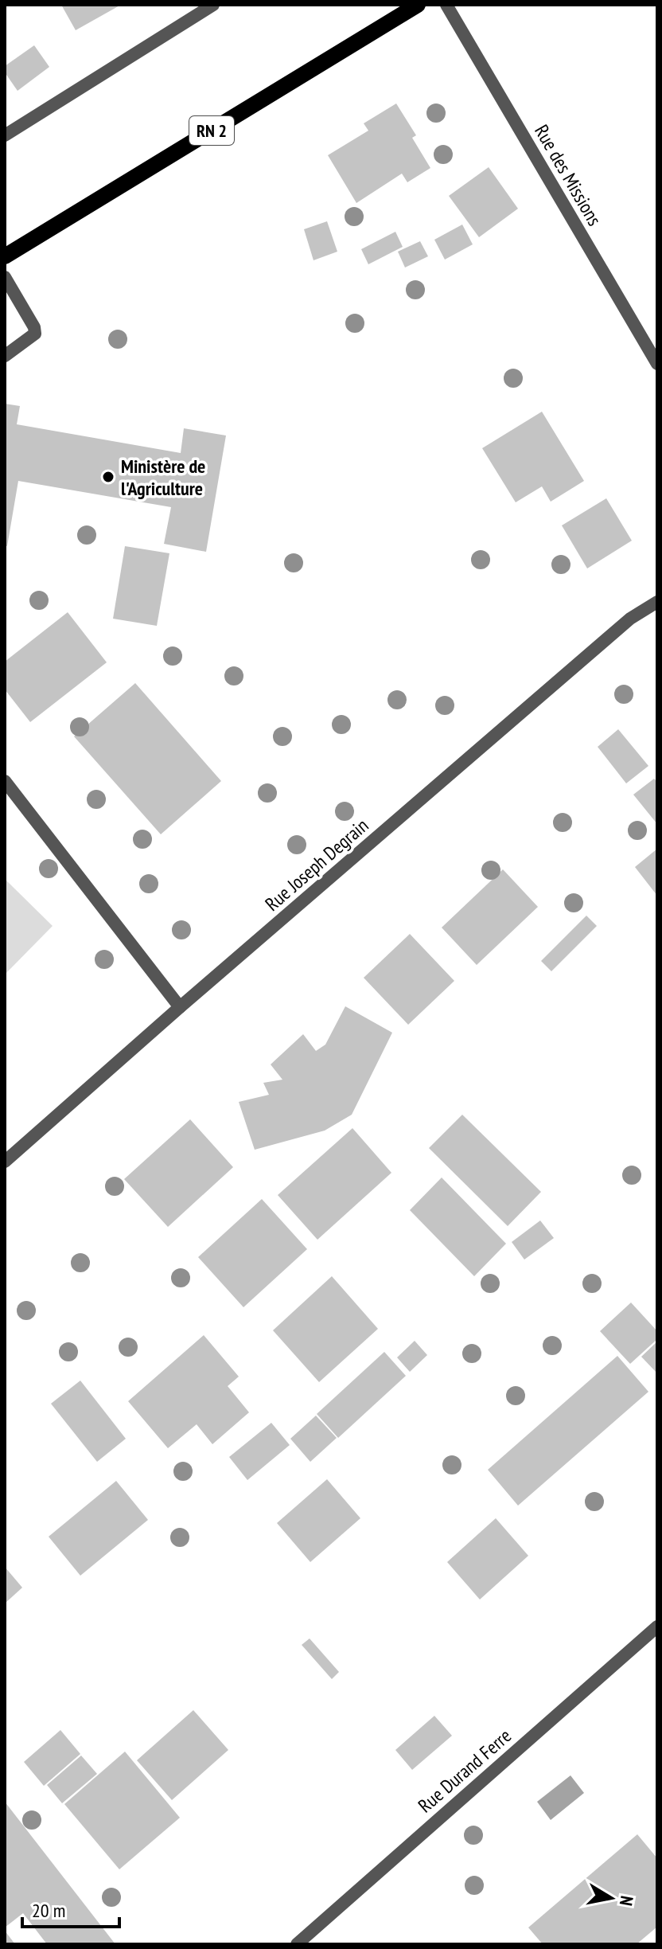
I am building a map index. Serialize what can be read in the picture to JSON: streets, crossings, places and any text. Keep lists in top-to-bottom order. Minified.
{"streets":{"main road":["RN 2"],"street":["Rue des Missions","Rue Joseph Degrain","Rue Durand Ferre"]},"places":["Ministère de l'Agriculture"],"scale_bar":"20 m","north":"right"}
